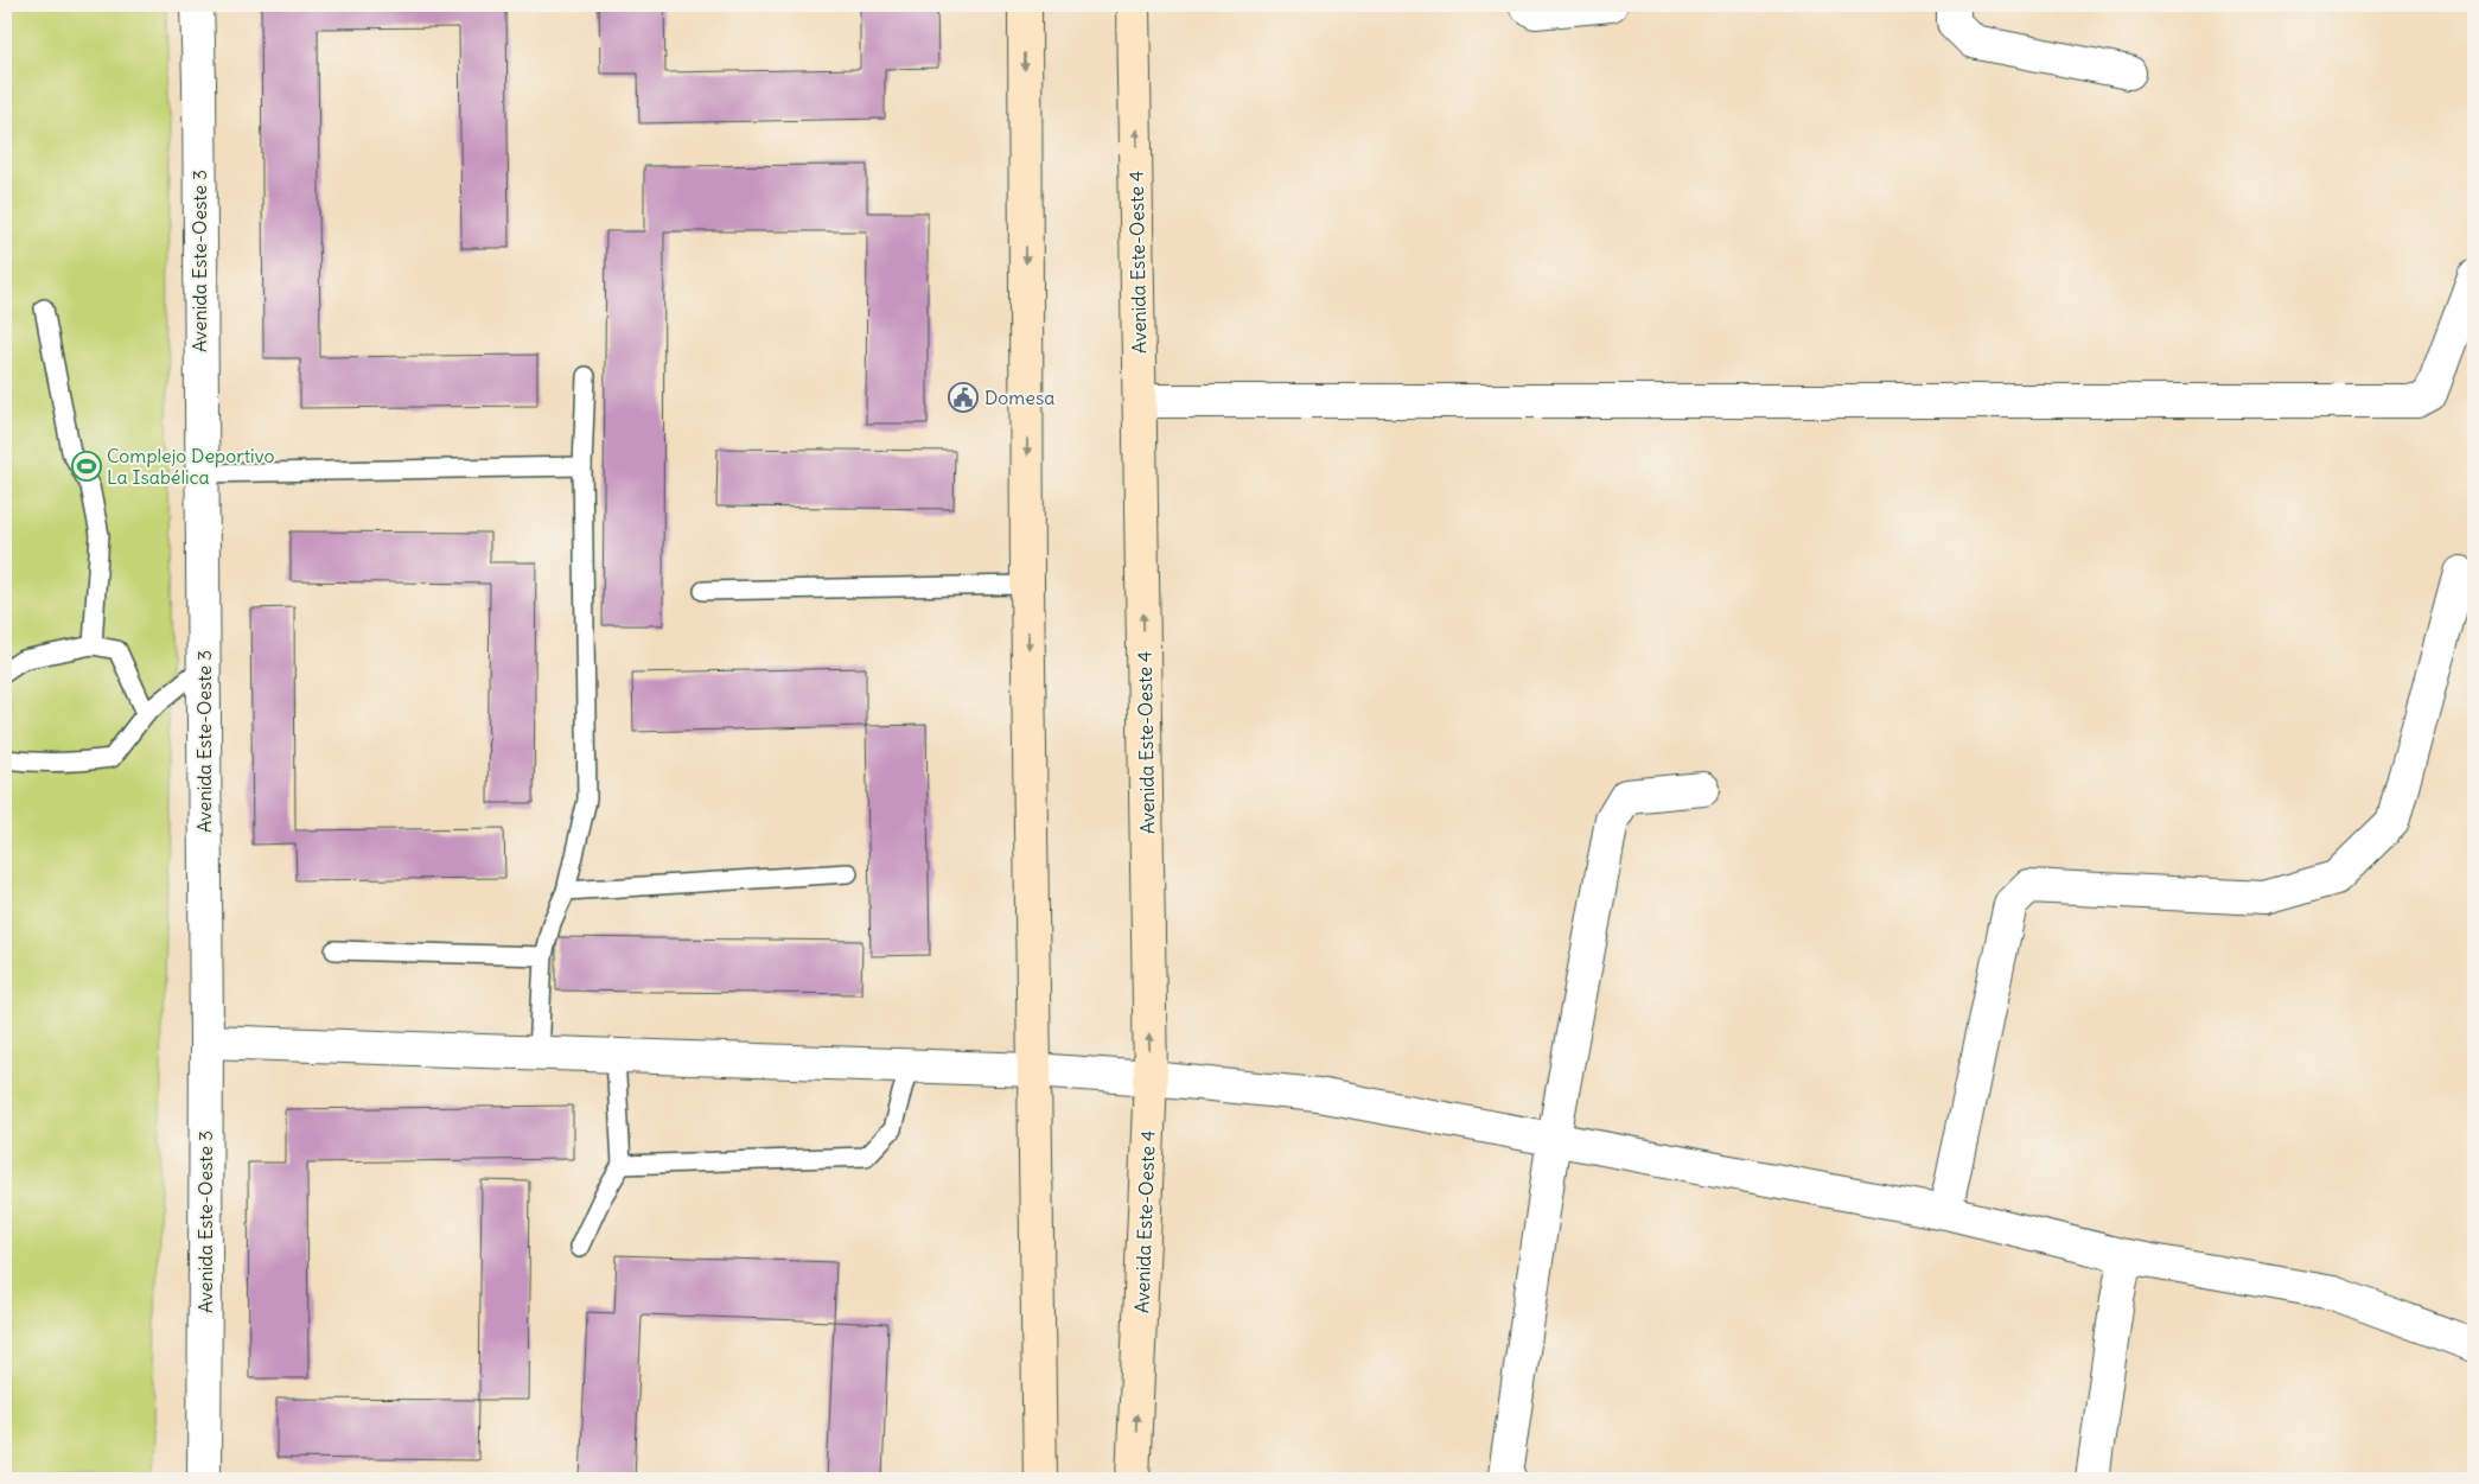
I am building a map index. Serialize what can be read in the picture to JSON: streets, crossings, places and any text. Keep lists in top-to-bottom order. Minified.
{"streets":{"main road":["Avenida Este-Oeste 4"],"street":["Avenida Este-Oeste 3"]},"places":{"public building":["Domesa"],"sports":["Complejo Deportivo La Isabélica"]}}
